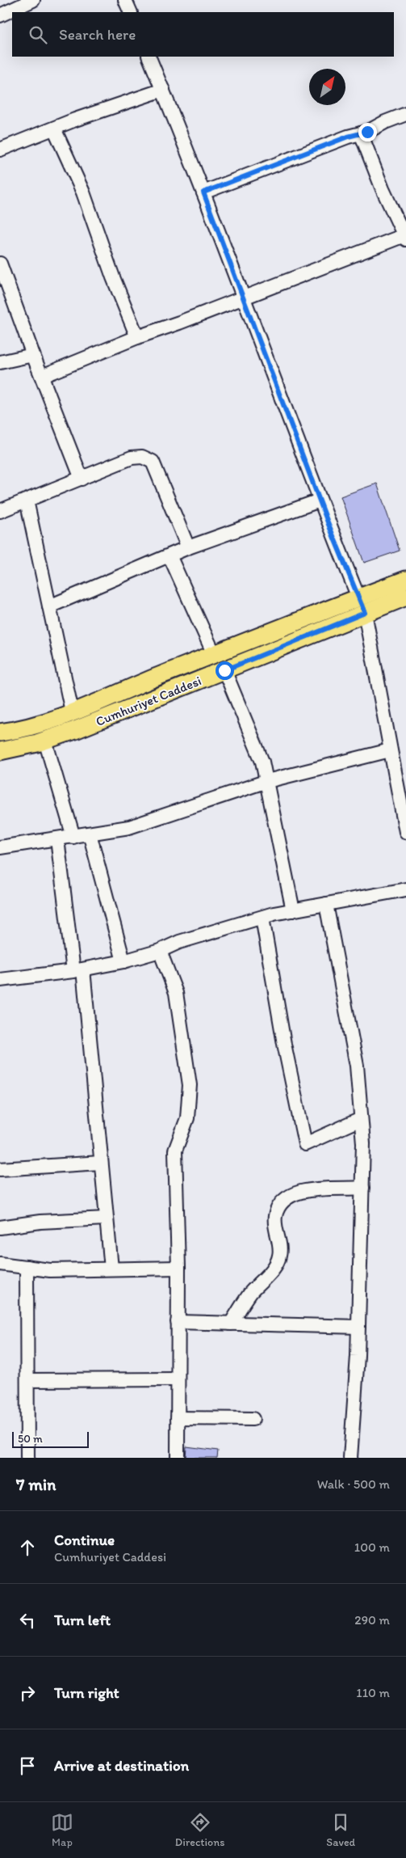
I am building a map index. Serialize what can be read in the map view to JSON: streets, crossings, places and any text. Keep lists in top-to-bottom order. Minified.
{"streets":{"main road":["Cumhuriyet Caddesi"]},"scale_bar":"50 m","north":"top right","page":{"search":"Search here","scale":"50 m","heading":["7 min","Walk · 500 m"],"list":[["Continue","Cumhuriyet Caddesi","100 m"],["Turn left","290 m"],["Turn right","110 m"],"Arrive at destination"],"nav":["Map","Directions","Saved"]}}
